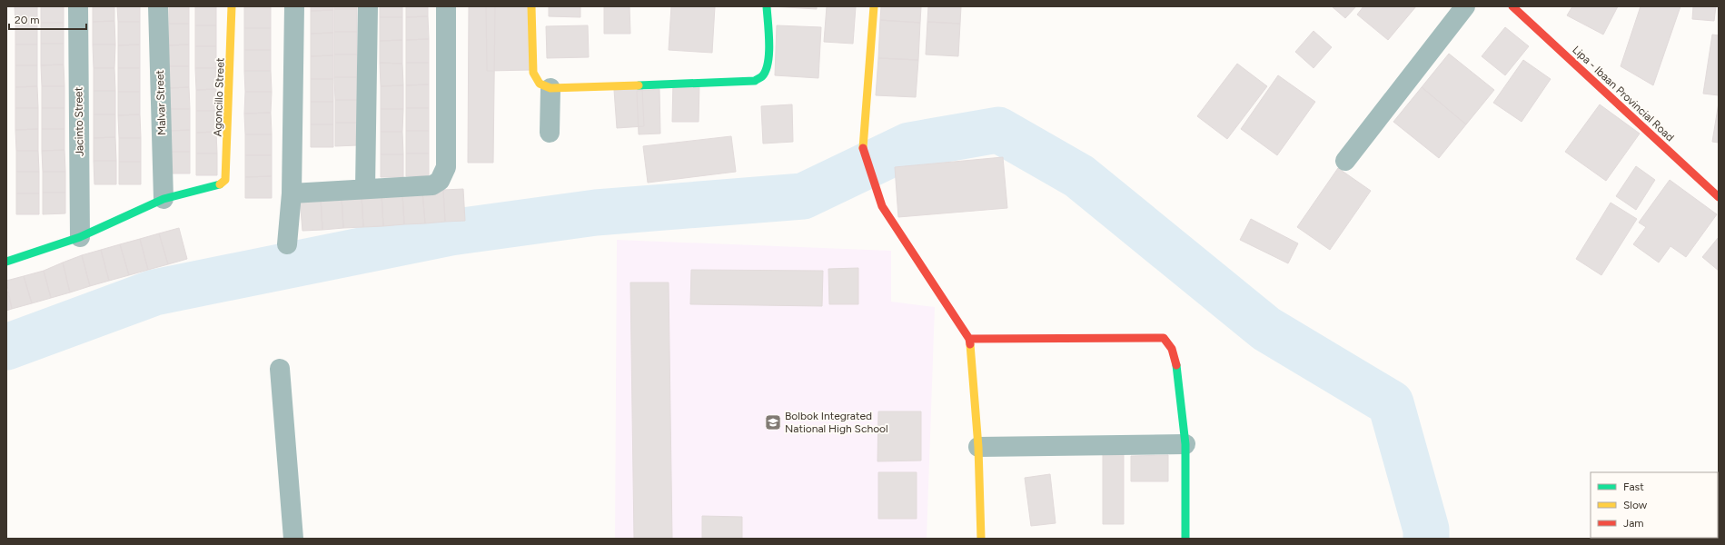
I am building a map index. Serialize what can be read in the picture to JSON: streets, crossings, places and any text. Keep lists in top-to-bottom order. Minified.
{"streets":{"street":["Lipa - Ibaan Provincial Road","Agoncillo Street","Malvar Street","Jacinto Street"]},"crossings":[["Agoncillo Street","Malvar Street"]],"places":{"school or university":["Bolbok Integrated National High School"]},"legend":["Fast","Slow","Jam"],"scale_bar":"20 m"}
